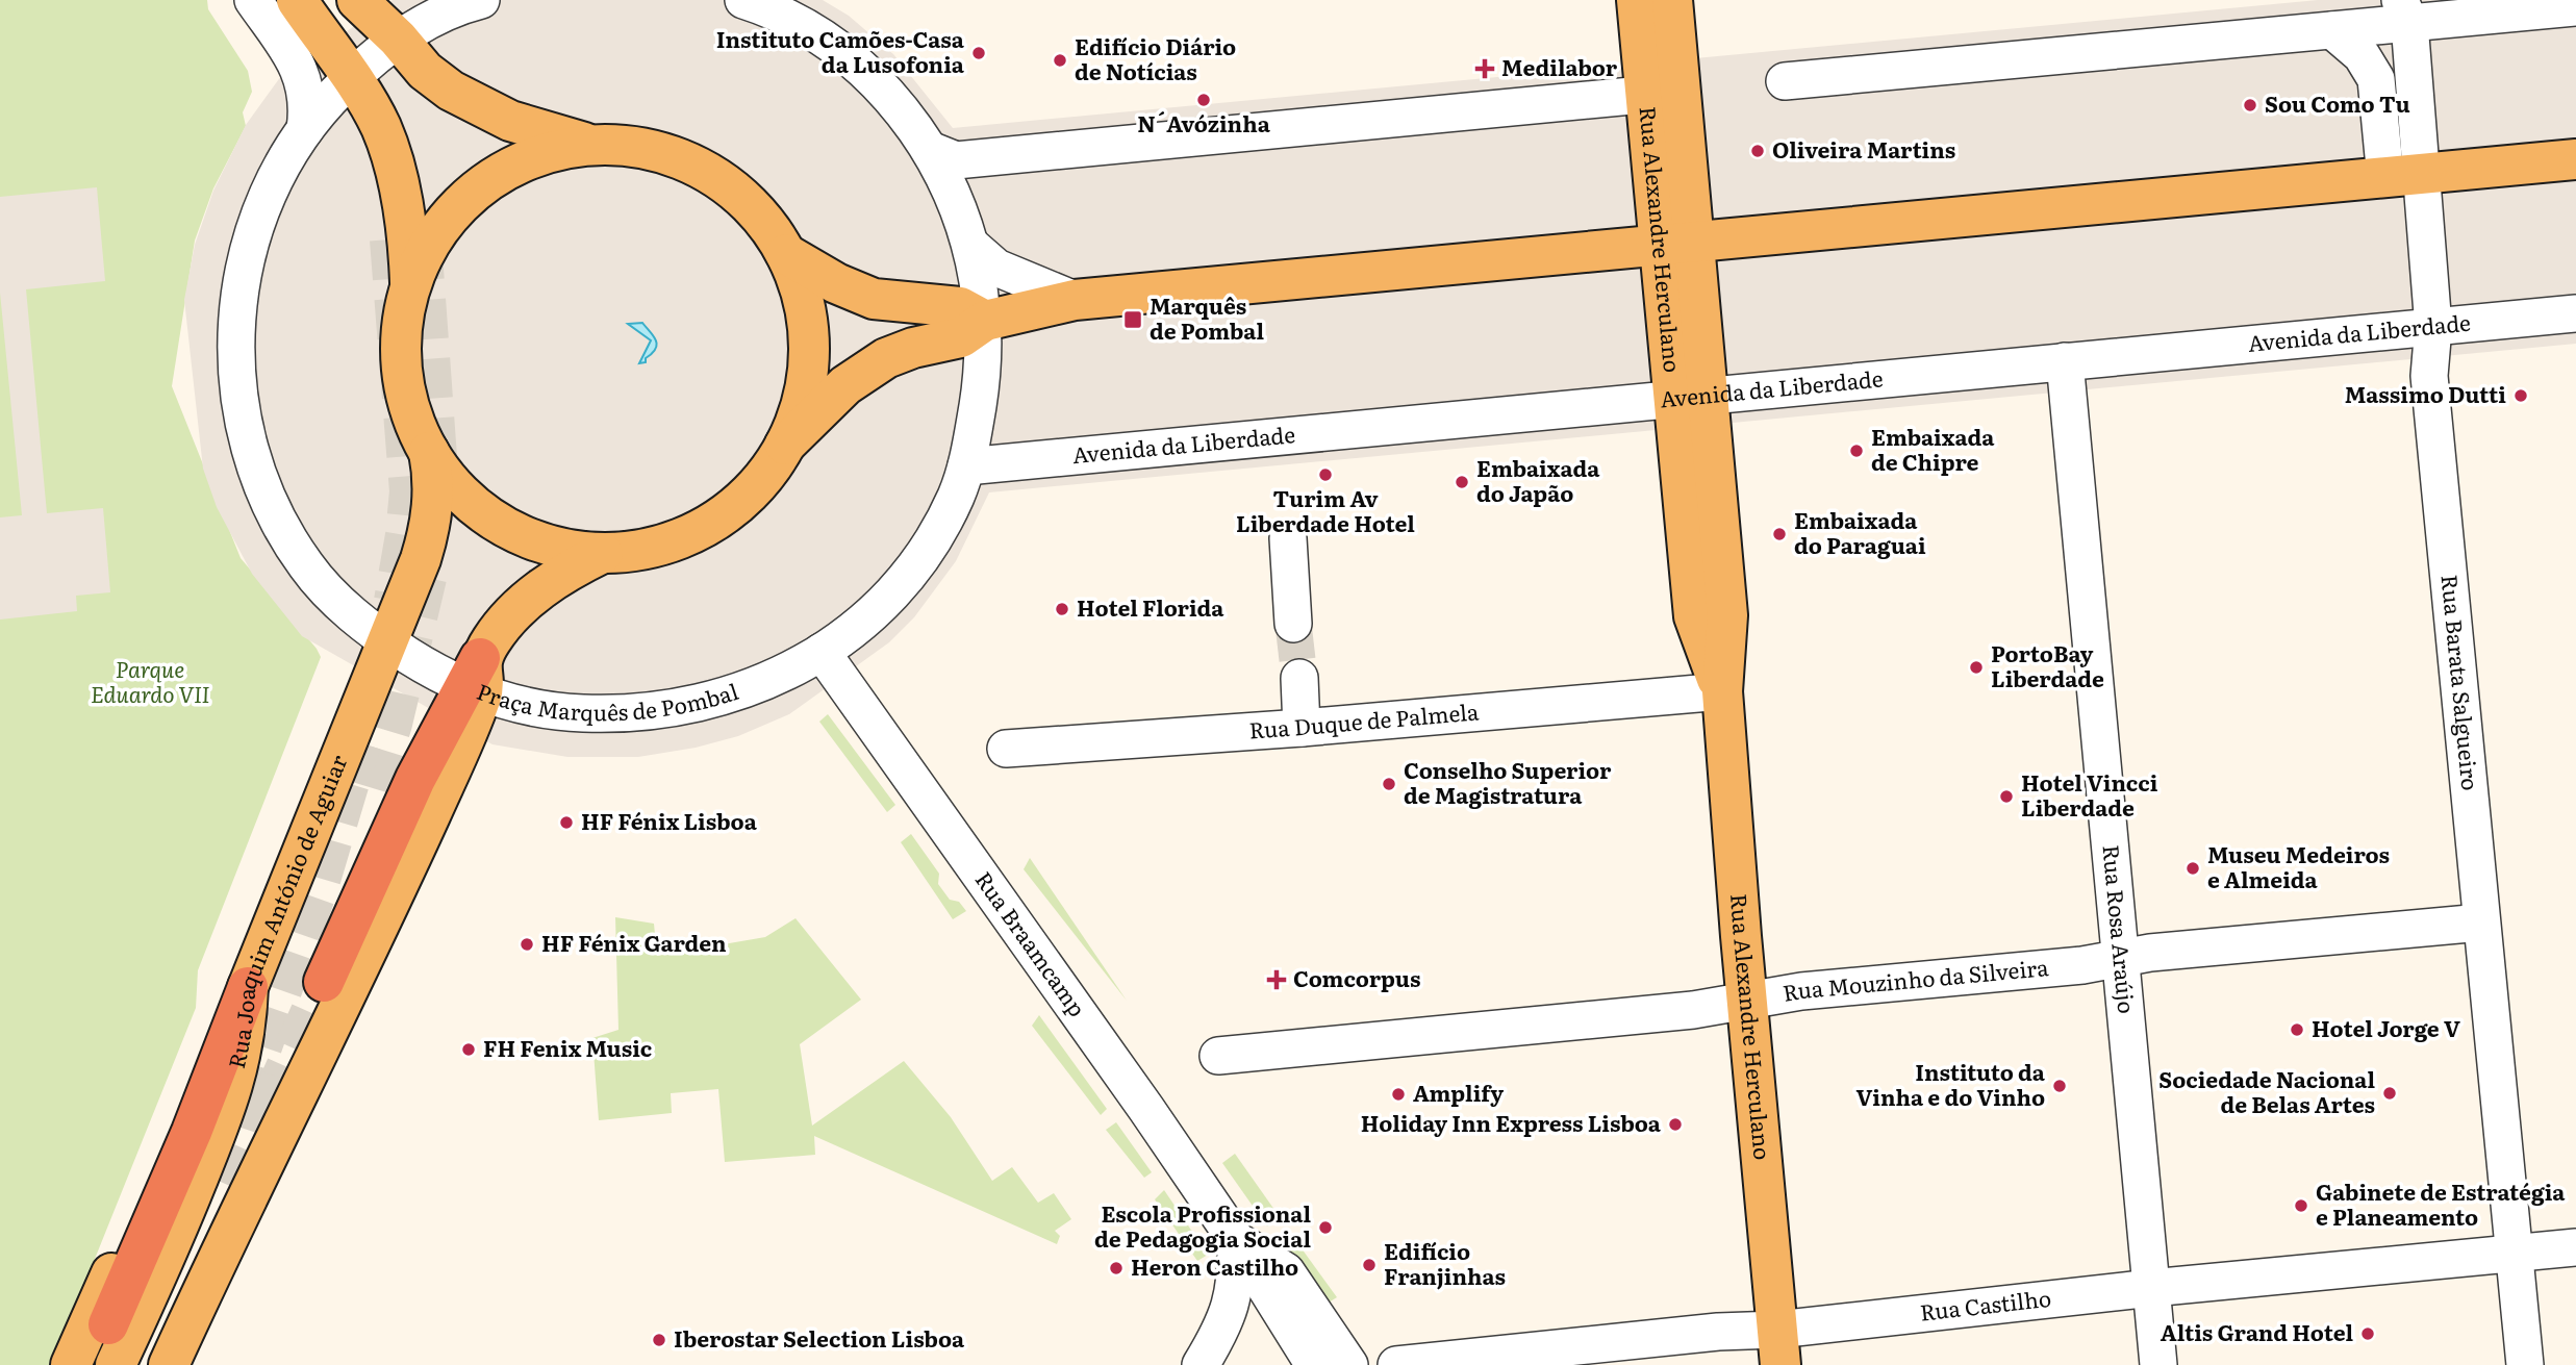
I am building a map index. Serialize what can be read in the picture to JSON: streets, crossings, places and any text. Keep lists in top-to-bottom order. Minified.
{"streets":{"main road":["Rua Alexandre Herculano","Rua Joaquim António de Aguiar"],"street":["Avenida da Liberdade","Rua Barata Salgueiro","Praça Marquês de Pombal","Rua Duque de Palmela","Rua Rosa Araújo","Rua Braamcamp","Rua Mouzinho da Silveira","Rua Castilho"]},"crossings":[["Rua Alexandre Herculano","Avenida da Liberdade"],["Rua Alexandre Herculano","Rua Duque de Palmela"],["Rua Alexandre Herculano","Rua Mouzinho da Silveira"],["Rua Alexandre Herculano","Rua Castilho"],["Avenida da Liberdade","Rua Barata Salgueiro"],["Avenida da Liberdade","Praça Marquês de Pombal"],["Avenida da Liberdade","Rua Rosa Araújo"],["Rua Barata Salgueiro","Rua Mouzinho da Silveira"],["Rua Barata Salgueiro","Rua Castilho"],["Praça Marquês de Pombal","Rua Joaquim António de Aguiar"],["Praça Marquês de Pombal","Rua Braamcamp"],["Rua Rosa Araújo","Rua Mouzinho da Silveira"],["Rua Rosa Araújo","Rua Castilho"]],"parks":["Parque Eduardo VII"],"places":{"other":["Instituto Camões-Casa da Lusofonia","Edifício Diário de Notícias","N´Avózinha","Sou Como Tu","Oliveira Martins","Massimo Dutti","Embaixada de Chipre","Turim Av Liberdade Hotel","Embaixada do Japão","Embaixada do Paraguai","Hotel Florida","PortoBay Liberdade","Conselho Superior de Magistratura","Hotel Vincci Liberdade","HF Fénix Lisboa","Museu Medeiros e Almeida","HF Fénix Garden","Hotel Jorge V","FH Fenix Music","Instituto da Vinha e do Vinho","Sociedade Nacional de Belas Artes","Amplify","Holiday Inn Express Lisboa","Gabinete de Estratégia e Planeamento","Escola Profissional de Pedagogia Social","Edifício Franjinhas","Heron Castilho","Altis Grand Hotel","Iberostar Selection Lisboa"],"health":["Medilabor","Comcorpus"],"transit":["Marquês de Pombal"]}}
